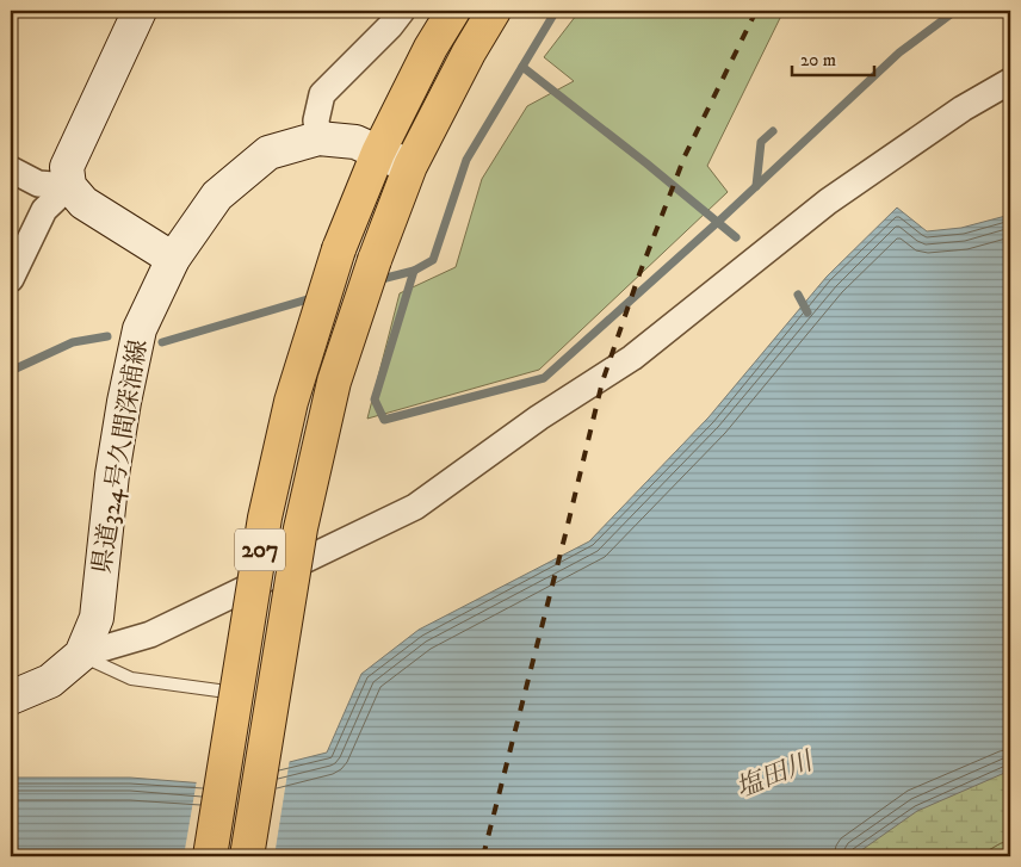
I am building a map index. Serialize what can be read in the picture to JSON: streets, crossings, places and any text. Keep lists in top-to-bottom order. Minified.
{"streets":{"highway":["207"],"main road":["県道324号久間深浦線"]},"crossings":[["県道324号久間深浦線","207"]],"water":["塩田川"],"scale_bar":"20 m"}
